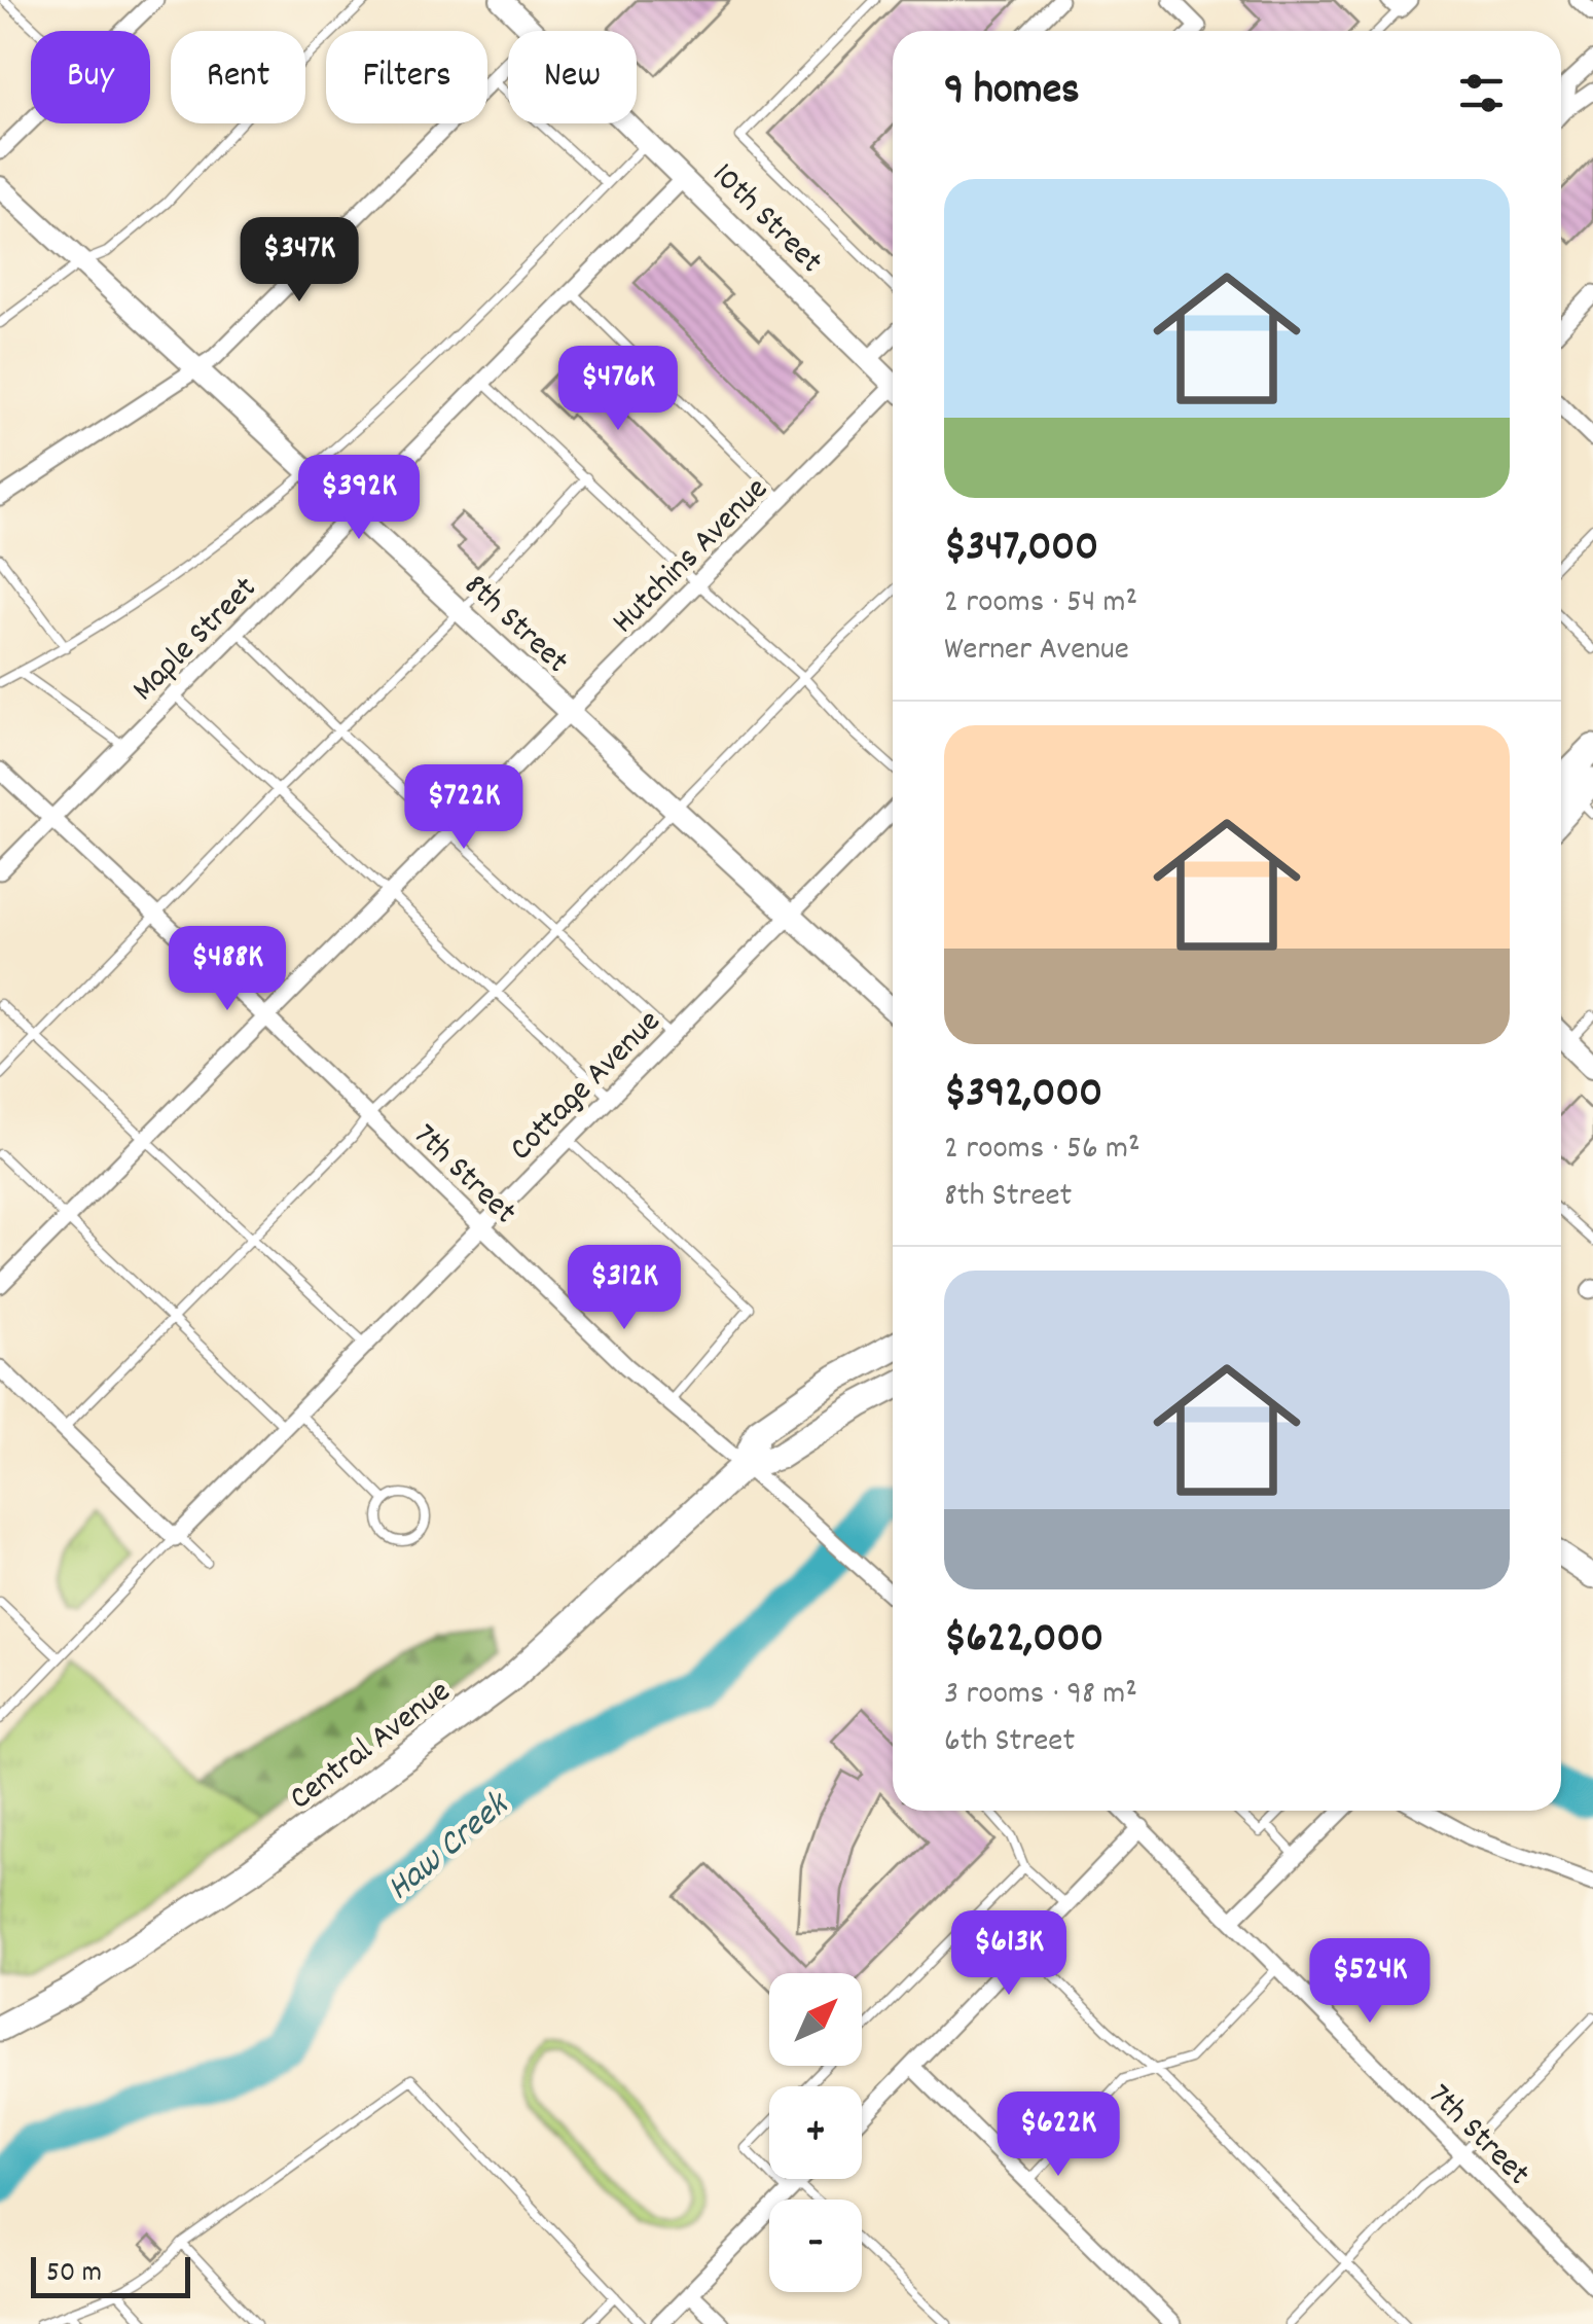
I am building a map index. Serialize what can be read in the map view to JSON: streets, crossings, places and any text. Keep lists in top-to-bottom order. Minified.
{"streets":{"main road":["Central Avenue"],"street":["10th Street","Hutchins Avenue","8th Street","Maple Street","Cottage Avenue","7th Street"]},"crossings":[["10th Street","Maple Street"],["Hutchins Avenue","8th Street"],["Hutchins Avenue","7th Street"],["8th Street","Maple Street"],["8th Street","Cottage Avenue"],["Maple Street","7th Street"],["Cottage Avenue","7th Street"],["7th Street","Central Avenue"]],"water":["Haw Creek"],"scale_bar":"50 m","north":"top right","page":{"chip":["Buy","Rent","Filters","New"],"heading":"9 homes","list":[{"name":"$347,000","note":"2 rooms · 54 m² · Werner Avenue"},{"name":"$392,000","note":"2 rooms · 56 m² · 8th Street"},{"name":"$622,000","note":"3 rooms · 98 m² · 6th Street"}],"price":["$347K","$476K","$392K","$722K","$488K","$312K","$613K","$524K","$622K"],"map_buttons":["+","−"],"scale":"50 m"}}
